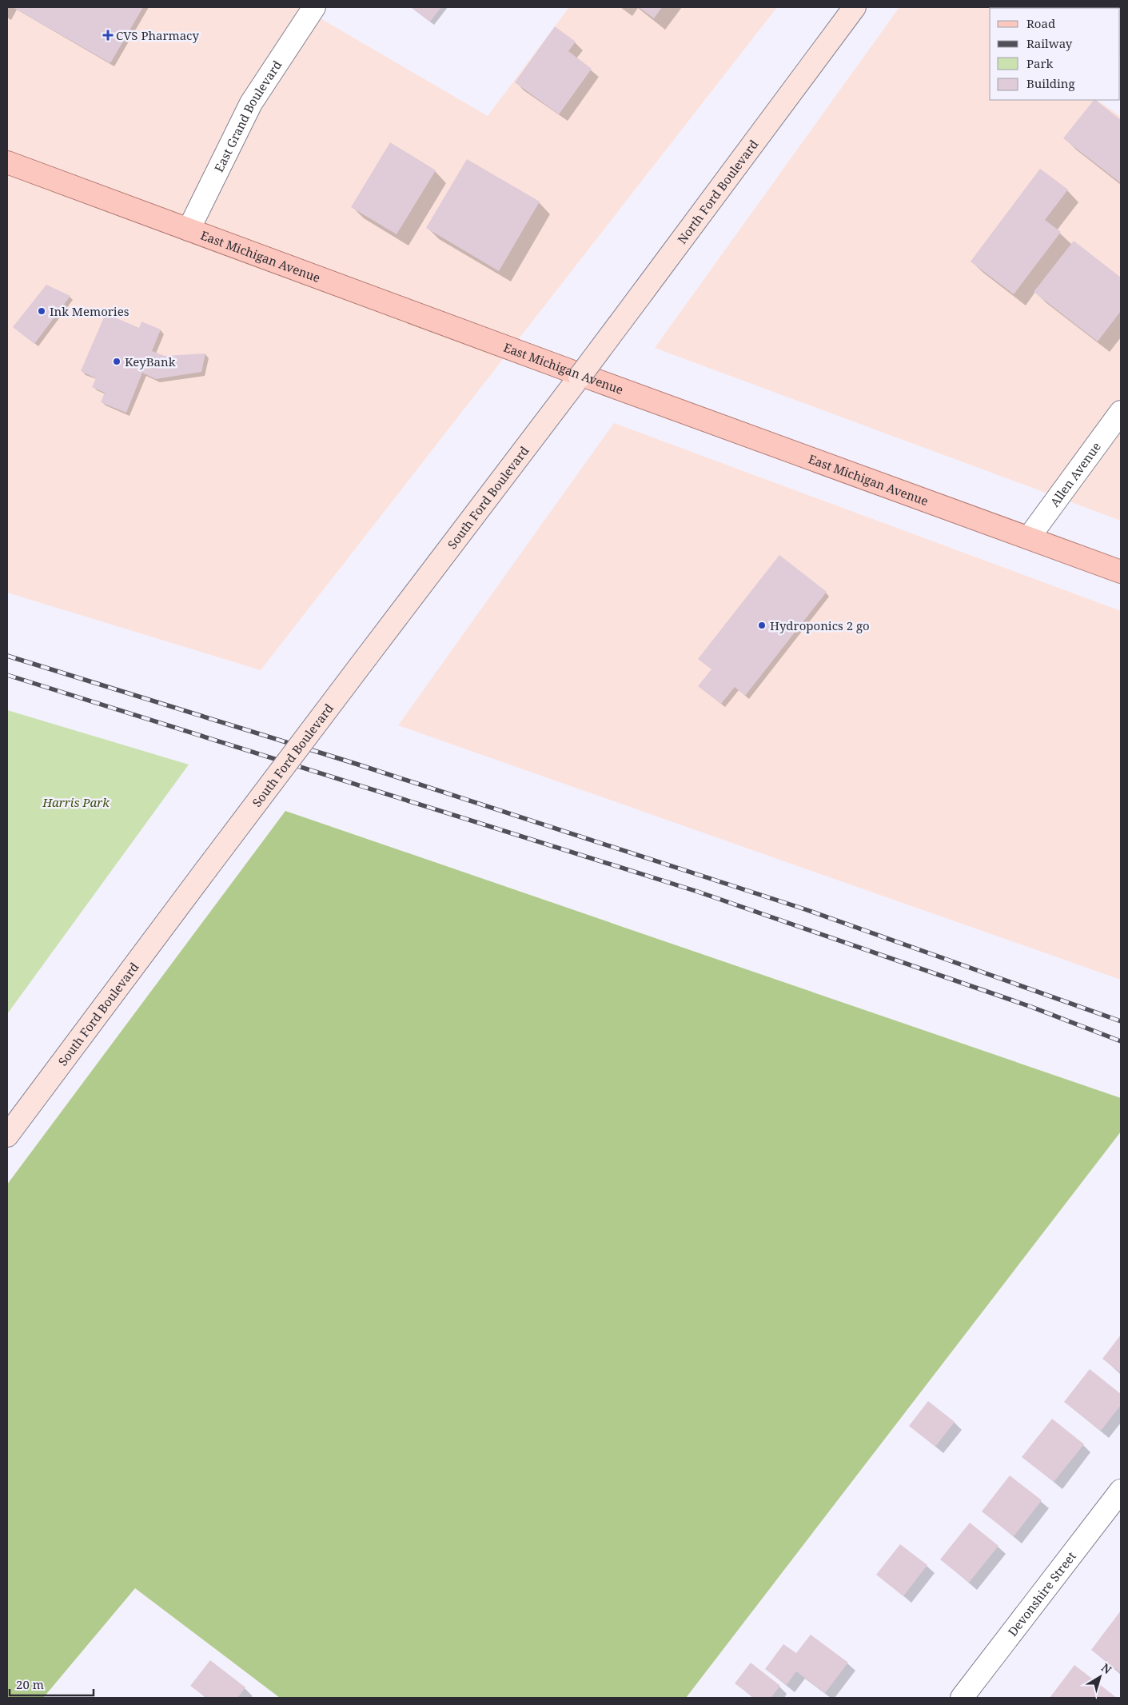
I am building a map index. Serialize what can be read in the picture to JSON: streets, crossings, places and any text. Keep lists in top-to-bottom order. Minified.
{"streets":{"main road":["North Ford Boulevard","East Michigan Avenue","South Ford Boulevard"],"street":["East Grand Boulevard","Allen Avenue","Devonshire Street"]},"crossings":[["East Grand Boulevard","East Michigan Avenue"],["North Ford Boulevard","South Ford Boulevard"],["East Michigan Avenue","Allen Avenue"]],"parks":["Harris Park"],"places":{"health":["CVS Pharmacy"],"other":["Ink Memories","KeyBank","Hydroponics 2 go"]},"legend":["Road","Railway","Park","Building"],"scale_bar":"20 m","north":"top right"}
